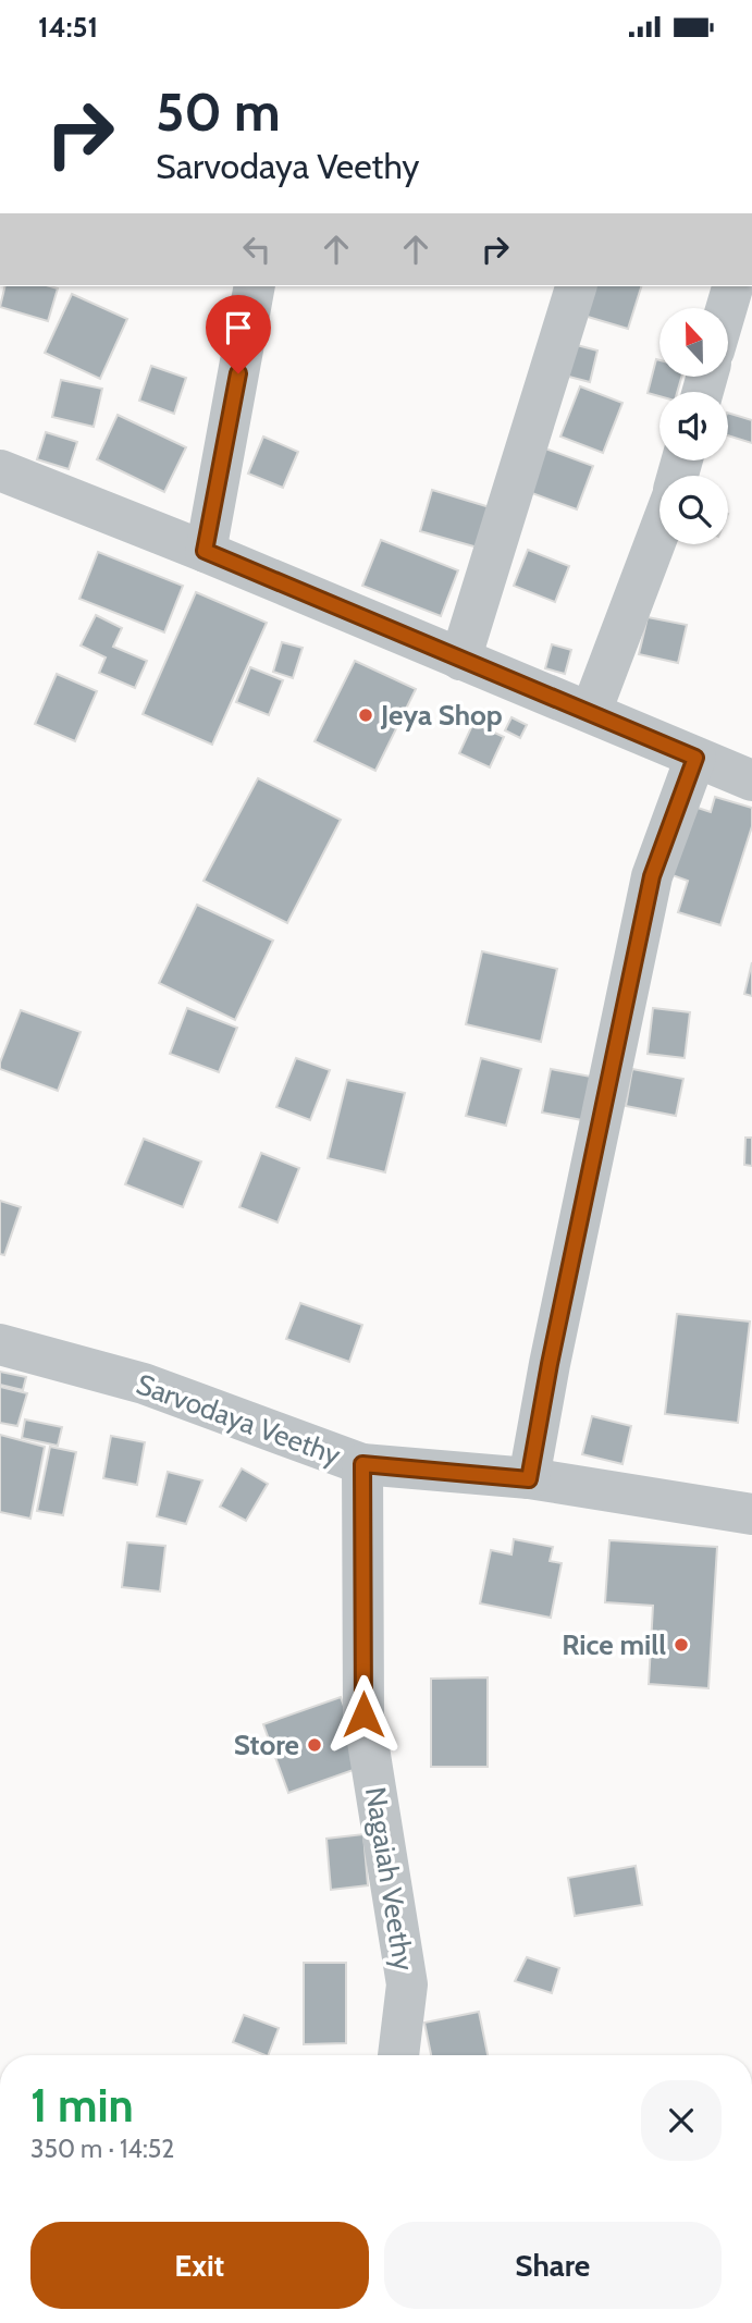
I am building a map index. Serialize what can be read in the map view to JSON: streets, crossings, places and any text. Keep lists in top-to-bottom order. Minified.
{"streets":{"street":["Sarvodaya Veethy","Nagaiah Veethy"]},"crossings":[["Sarvodaya Veethy","Nagaiah Veethy"]],"places":["Jeya Shop","Rice mill","Store"],"north":"top","page":{"status":"14:51","turn":["50 m","Sarvodaya Veethy"],"heading":["1 min","350 m · 14:52"],"buttons":["Exit","Share"]}}
